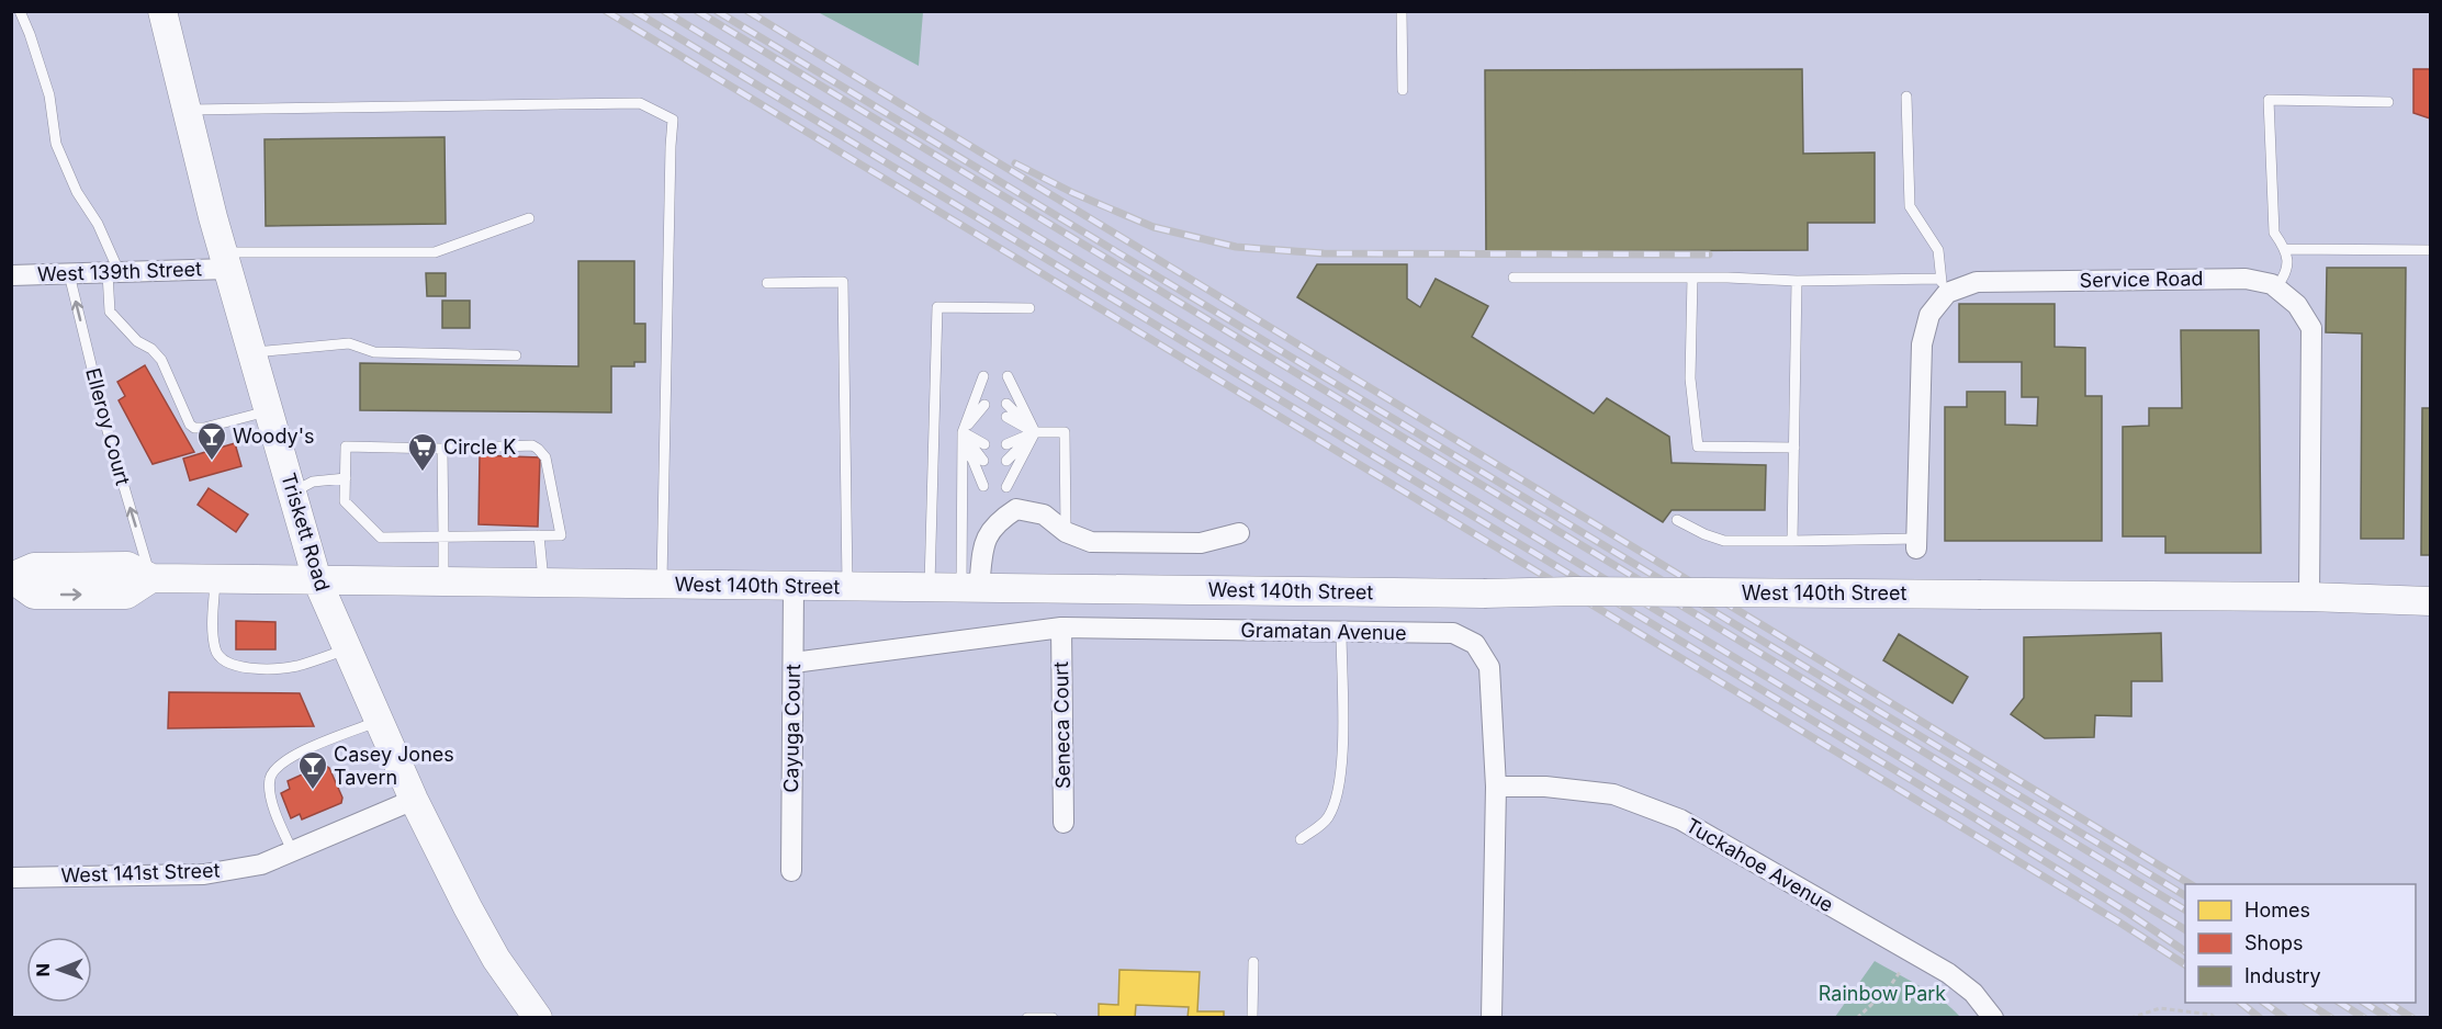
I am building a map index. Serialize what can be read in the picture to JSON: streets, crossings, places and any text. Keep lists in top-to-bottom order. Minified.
{"streets":{"main road":["Triskett Road","West 140th Street"],"street":["West 139th Street","Service Road","Gramatan Avenue","Seneca Court","Cayuga Court","Tuckahoe Avenue","West 141st Street"],"lane":["Elleroy Court"]},"crossings":[["West 139th Street","Elleroy Court"],["West 139th Street","Triskett Road"],["Service Road","West 140th Street"],["Elleroy Court","West 140th Street"],["Triskett Road","West 140th Street"],["Triskett Road","West 141st Street"],["West 140th Street","Cayuga Court"],["Gramatan Avenue","Seneca Court"],["Gramatan Avenue","Cayuga Court"],["Gramatan Avenue","Tuckahoe Avenue"]],"one_way":["Elleroy Court"],"parks":["Rainbow Park"],"places":{"bar":["Woody's","Casey Jones Tavern"],"supermarket":["Circle K"]},"legend":["Homes","Shops","Industry"],"north":"left"}
